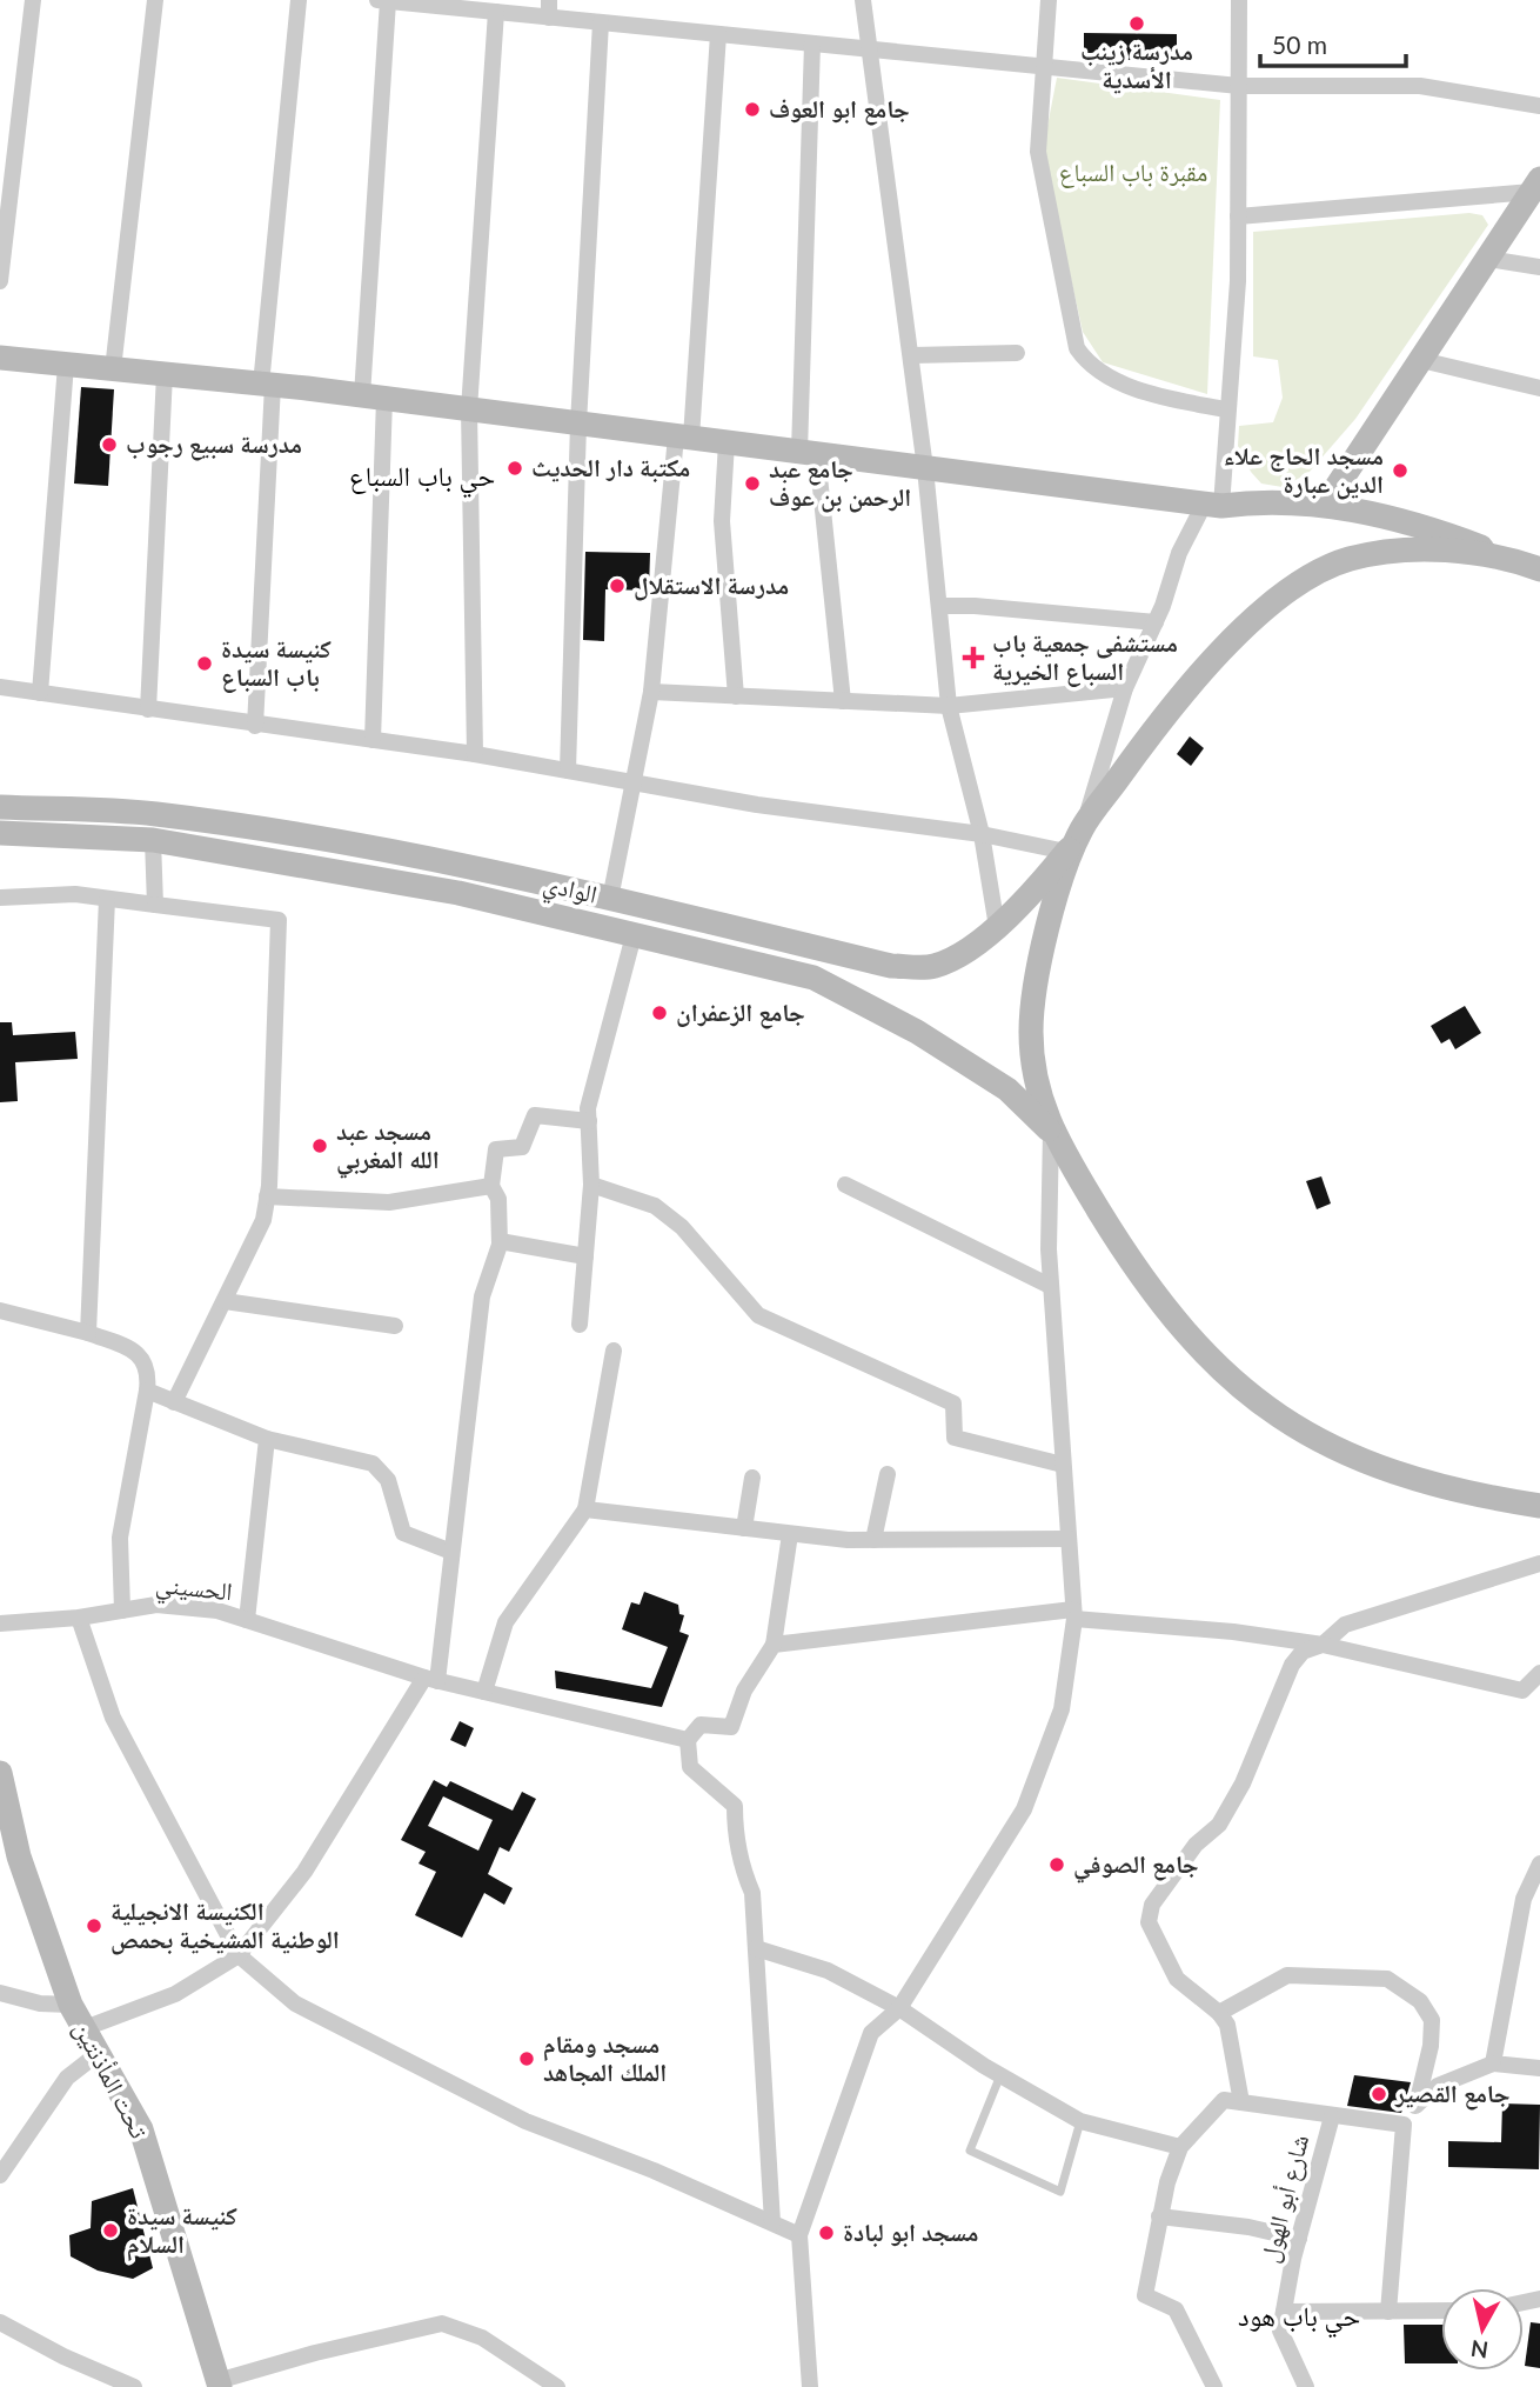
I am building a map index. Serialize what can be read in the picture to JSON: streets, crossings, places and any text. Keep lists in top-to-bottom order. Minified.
{"streets":{"main road":["الوادي","تحت المأذنتين"],"street":["الحسيني","شارع أبو الهول"]},"districts":["حي باب السباع","حي باب هود"],"parks":["مقبرة باب السباع"],"places":{"other":["مدرسة زينب الأسدية","جامع ابو العوف","مدرسة سبيع رجوب","مكتبة دار الحديث","مسجد الحاج علاء الدين عبارة","جامع عبد الرحمن بن عوف","مدرسة الاستقلال","كنيسة سيدة باب السباع","جامع الزعفران","مسجد عبد الله المغربي","جامع الصوفي","الكنيسة الانجيلية الوطنية المشيخية بحمص","مسجد ومقام الملك المجاهد","جامع القصير","كنيسة سيدة السلام","مسجد ابو لبادة"],"health":["مستشفى جمعية باب السباع الخيرية"]},"scale_bar":"50 m","north":"bottom"}
